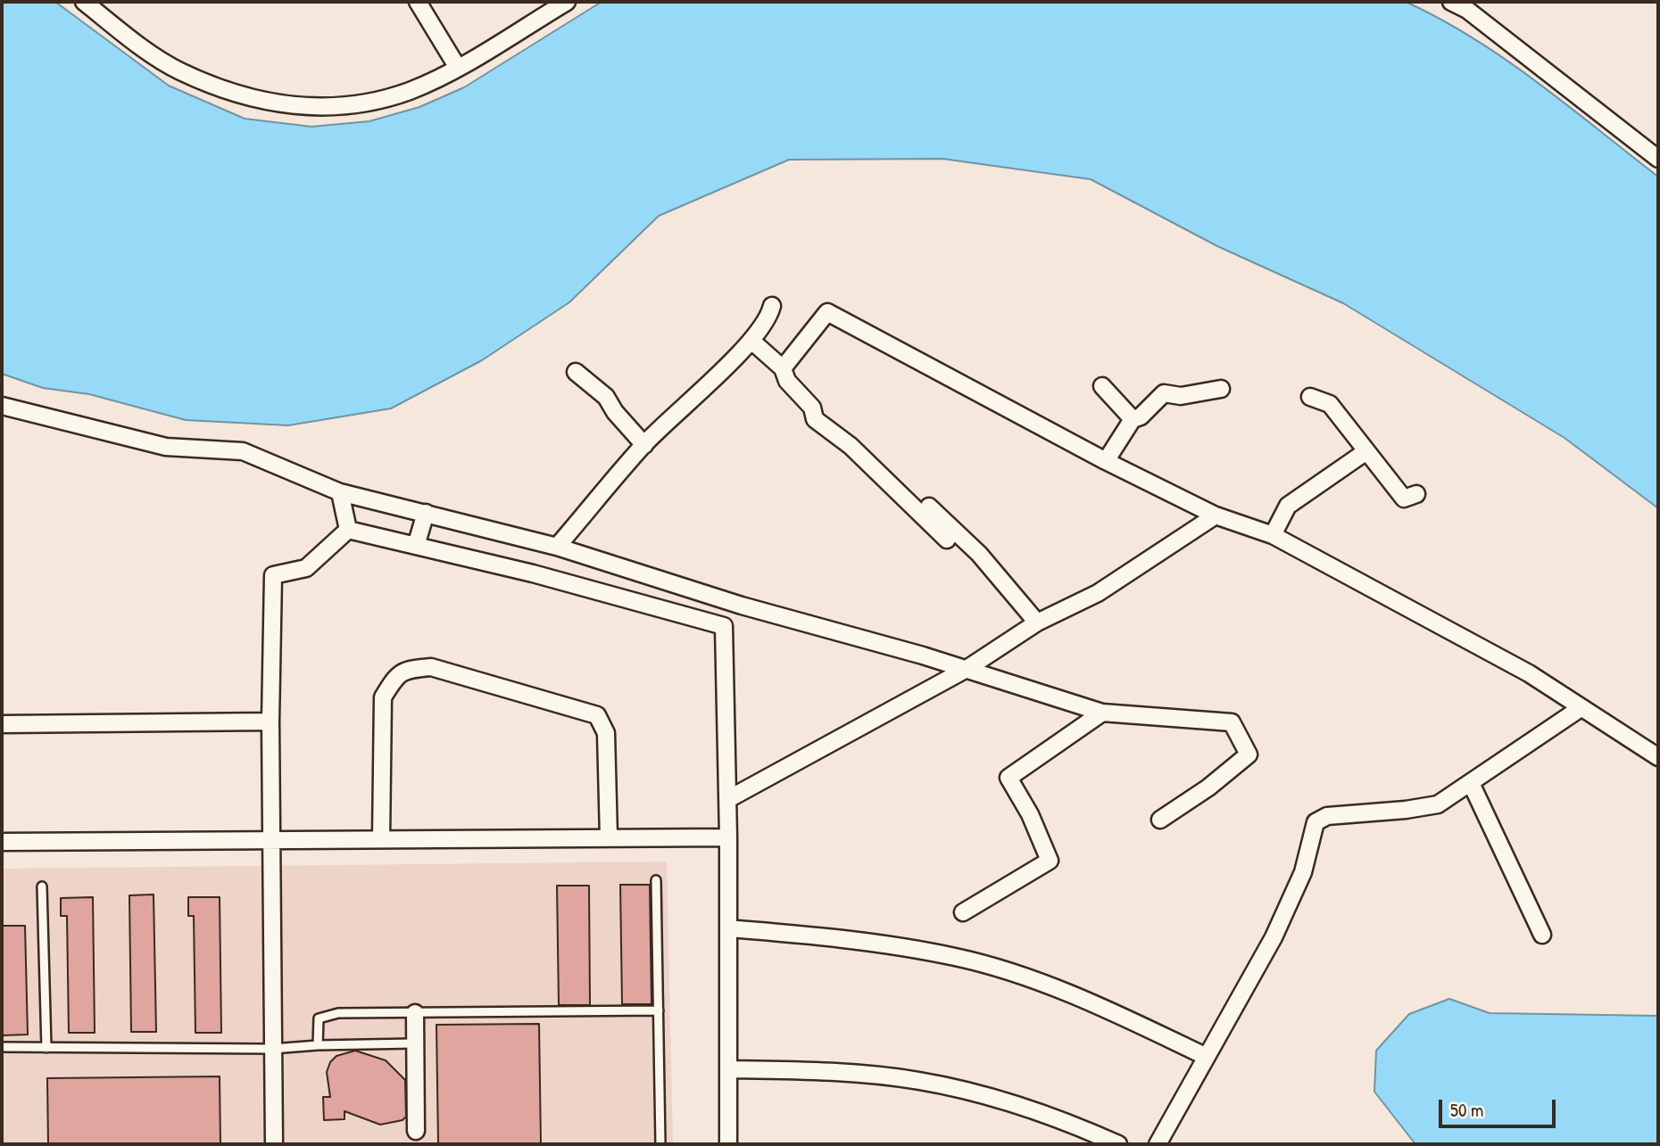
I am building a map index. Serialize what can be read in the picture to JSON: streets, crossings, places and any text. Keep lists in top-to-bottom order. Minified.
{"scale_bar":"50 m"}
